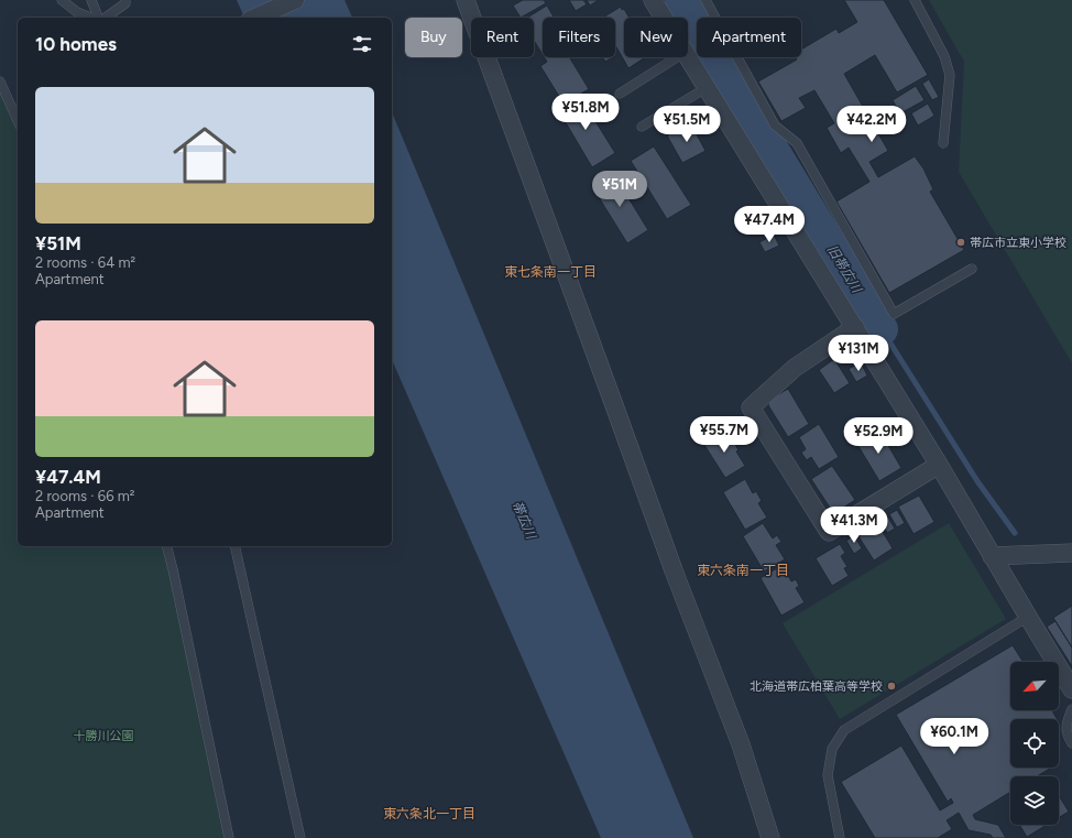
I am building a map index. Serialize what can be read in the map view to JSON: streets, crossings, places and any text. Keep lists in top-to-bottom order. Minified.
{"districts":["東七条南一丁目","東六条南一丁目","東六条北一丁目"],"water":["旧帯広川","帯広川"],"parks":["十勝川公園"],"places":["帯広市立東小学校","北海道帯広柏葉高等学校"],"north":"bottom left","page":{"chip":["Buy","Rent","Filters","New","Apartment"],"heading":"10 homes","list":[{"name":"¥51M","note":"2 rooms · 64 m² · Apartment"},{"name":"¥47.4M","note":"2 rooms · 66 m² · Apartment"}],"price":["¥51.8M","¥51.5M","¥42.2M","¥51M","¥47.4M","¥131M","¥55.7M","¥52.9M","¥41.3M","¥60.1M"]}}
